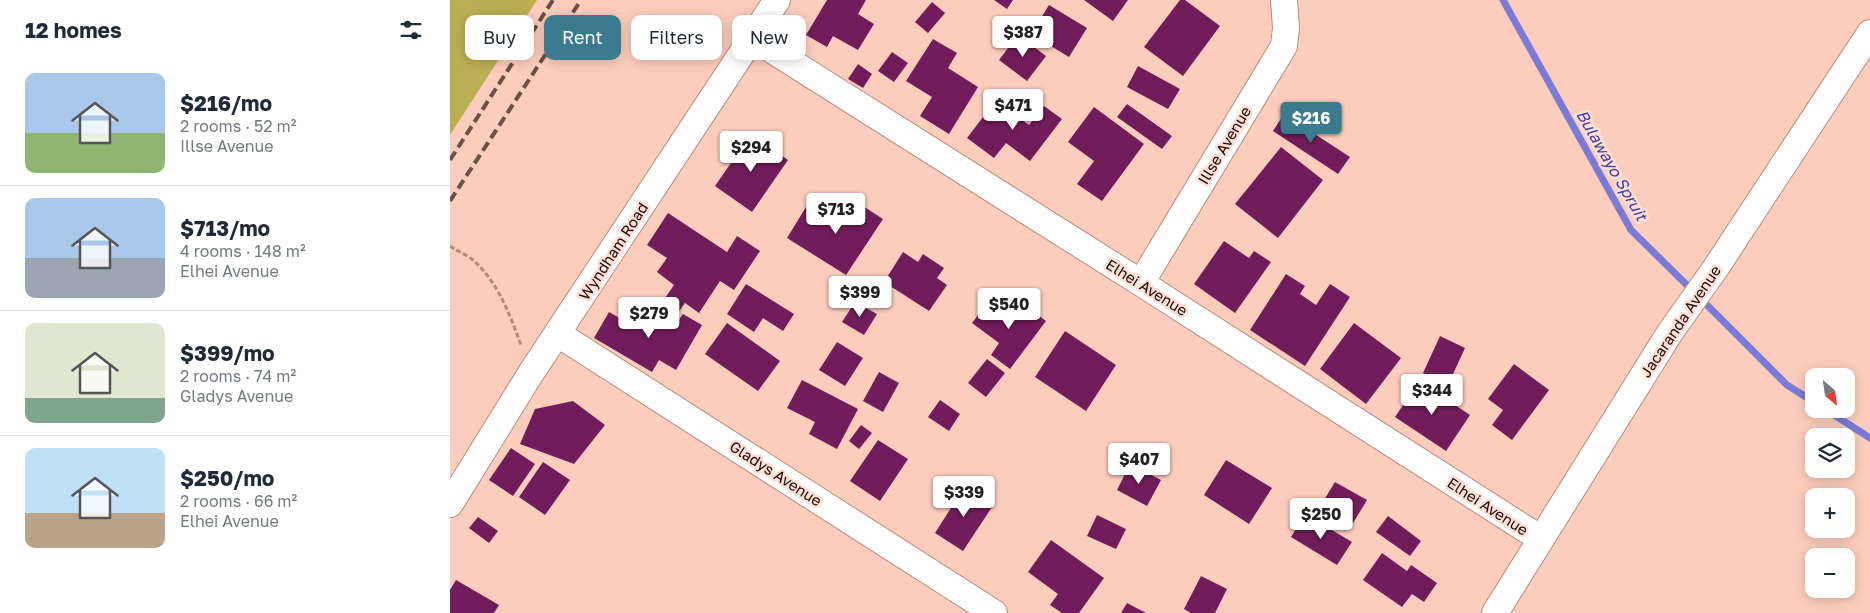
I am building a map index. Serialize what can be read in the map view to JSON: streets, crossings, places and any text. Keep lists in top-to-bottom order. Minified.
{"streets":{"street":["Illse Avenue","Wyndham Road","Elhei Avenue","Jacaranda Avenue","Gladys Avenue"]},"crossings":[["Illse Avenue","Elhei Avenue"],["Wyndham Road","Gladys Avenue"],["Elhei Avenue","Jacaranda Avenue"]],"water":["Bulawayo Spruit"],"north":"bottom right","page":{"heading":"12 homes","chip":["Buy","Rent","Filters","New"],"price":["$387","$471","$216","$294","$713","$399","$540","$279","$344","$407","$339","$250"],"list":[{"name":"$216/mo","note":"2 rooms · 52 m² · Illse Avenue"},{"name":"$713/mo","note":"4 rooms · 148 m² · Elhei Avenue"},{"name":"$399/mo","note":"2 rooms · 74 m² · Gladys Avenue"},{"name":"$250/mo","note":"2 rooms · 66 m² · Elhei Avenue"}],"map_buttons":["+","−"]}}
